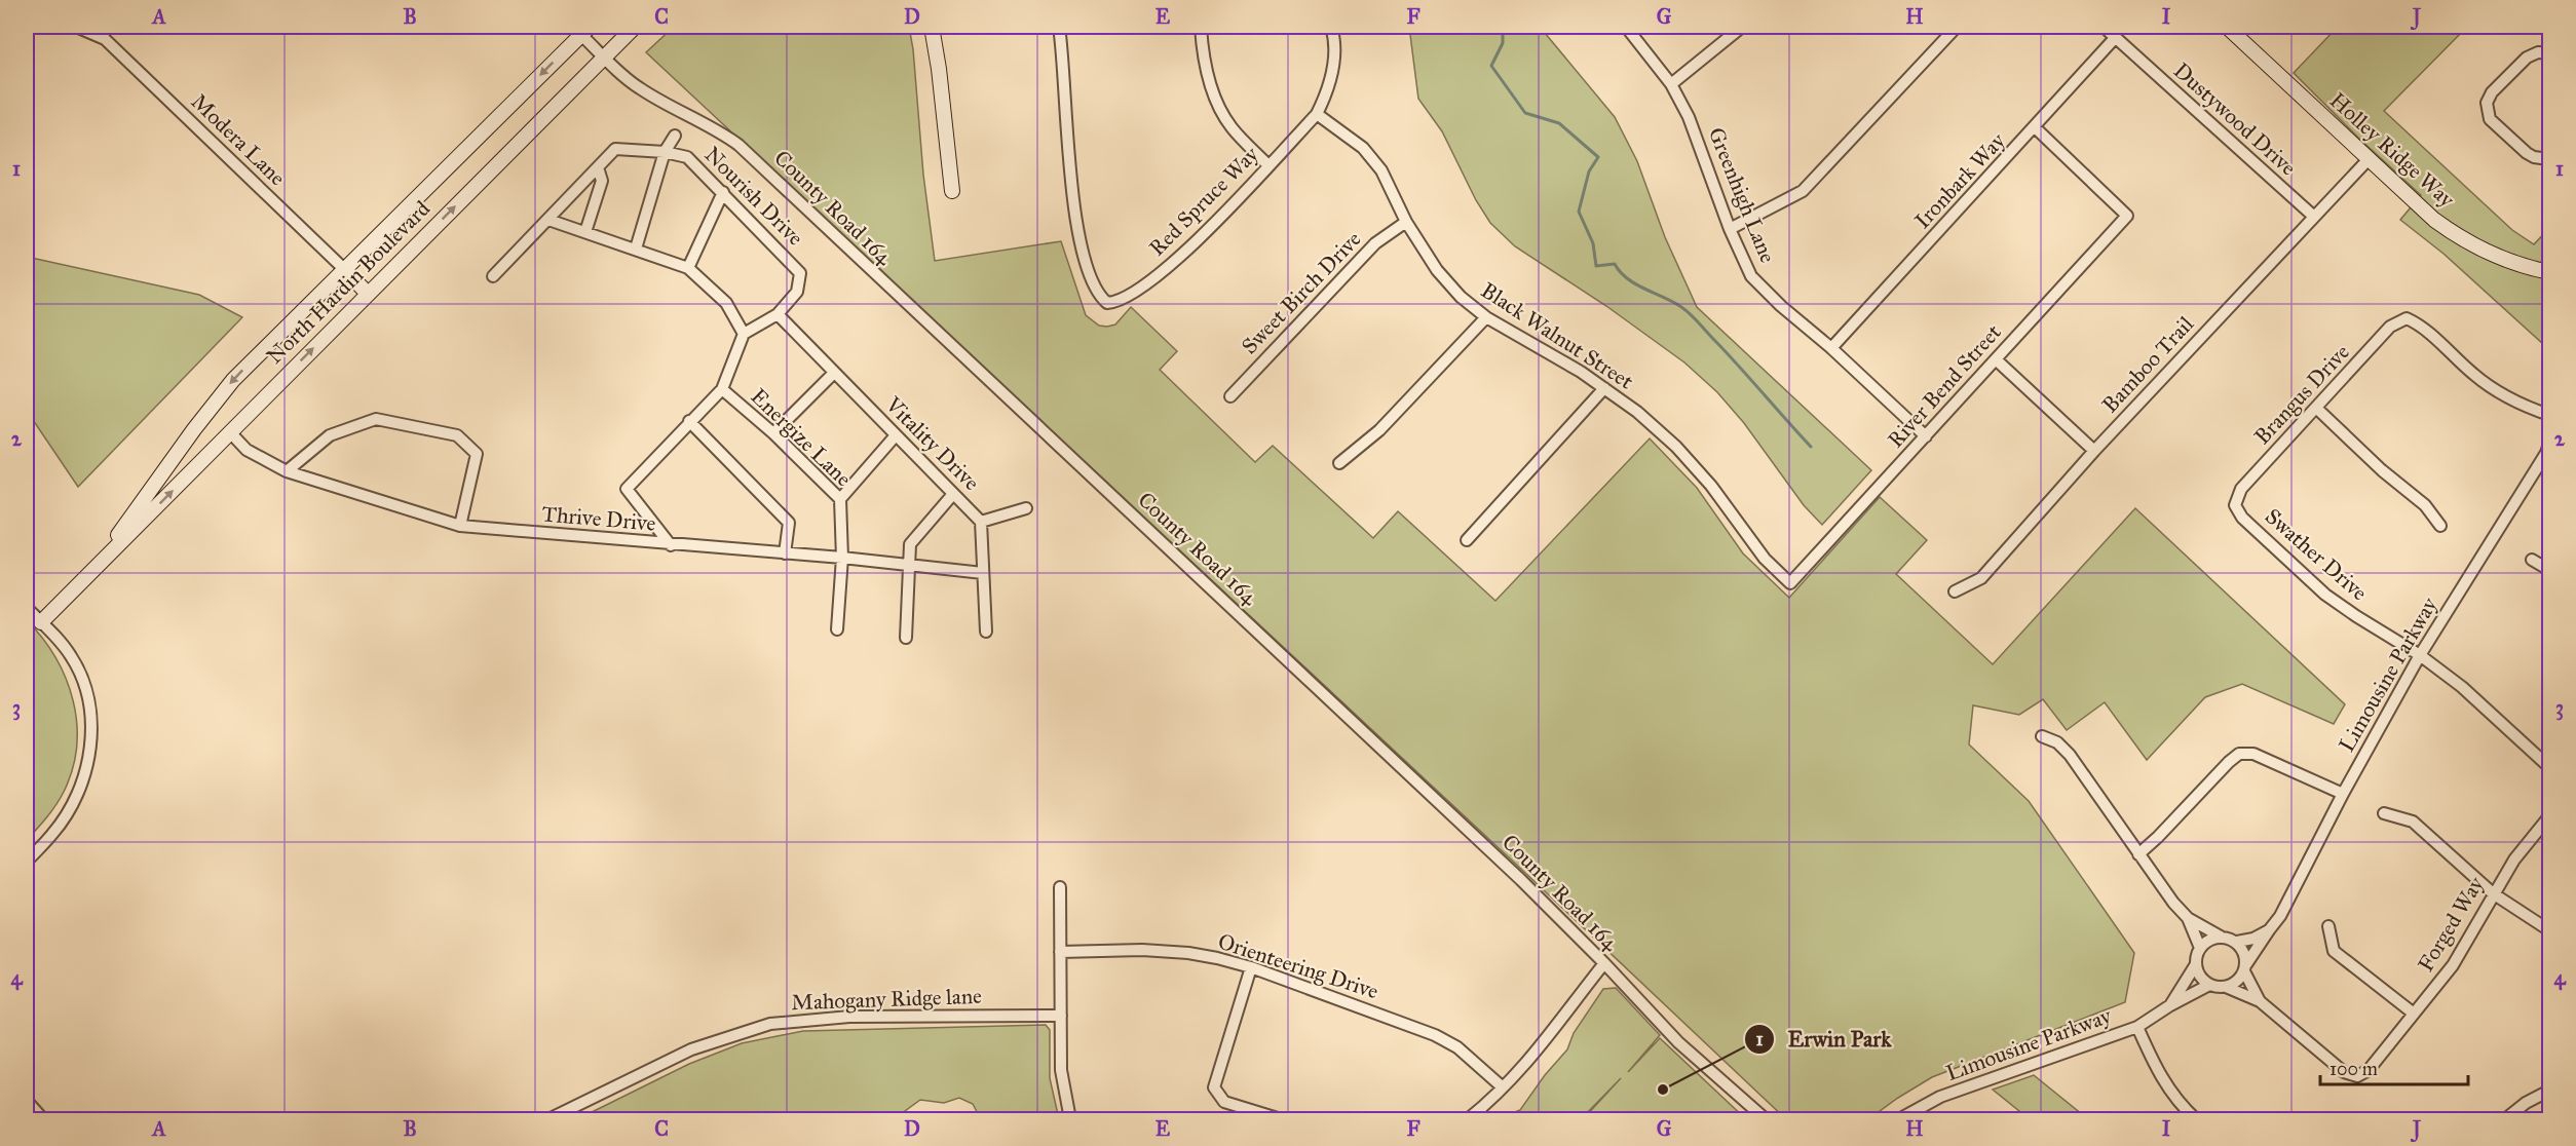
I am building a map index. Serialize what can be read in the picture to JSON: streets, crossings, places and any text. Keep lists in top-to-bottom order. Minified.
{"streets":{"street":["Dustywood Drive","Modera Lane","Holley Ridge Way","Ironbark Way","Greenhigh Lane","Nourish Drive","Red Spruce Way","County Road 164","North Hardin Boulevard","Sweet Birch Drive","Black Walnut Street","Bamboo Trail","River Bend Street","Brangus Drive","Energize Lane","Vitality Drive","Thrive Drive","Swather Drive","Limousine Parkway","Forged Way","Orienteering Drive","Mahogany Ridge lane"]},"crossings":[["Dustywood Drive","Ironbark Way"],["Dustywood Drive","Bamboo Trail"],["Modera Lane","North Hardin Boulevard"],["Holley Ridge Way","Bamboo Trail"],["Ironbark Way","Greenhigh Lane"],["Ironbark Way","River Bend Street"],["Greenhigh Lane","River Bend Street"],["Nourish Drive","Vitality Drive"],["Red Spruce Way","Black Walnut Street"],["County Road 164","North Hardin Boulevard"],["North Hardin Boulevard","Thrive Drive"],["Sweet Birch Drive","Black Walnut Street"],["Black Walnut Street","River Bend Street"],["Brangus Drive","Swather Drive"],["Energize Lane","Thrive Drive"],["Vitality Drive","Thrive Drive"],["Swather Drive","Limousine Parkway"]],"places":["Erwin Park"],"scale_bar":"100 m","grid":{"columns":["A","B","C","D","E","F","G","H","I","J"],"rows":["1","2","3","4"]}}
